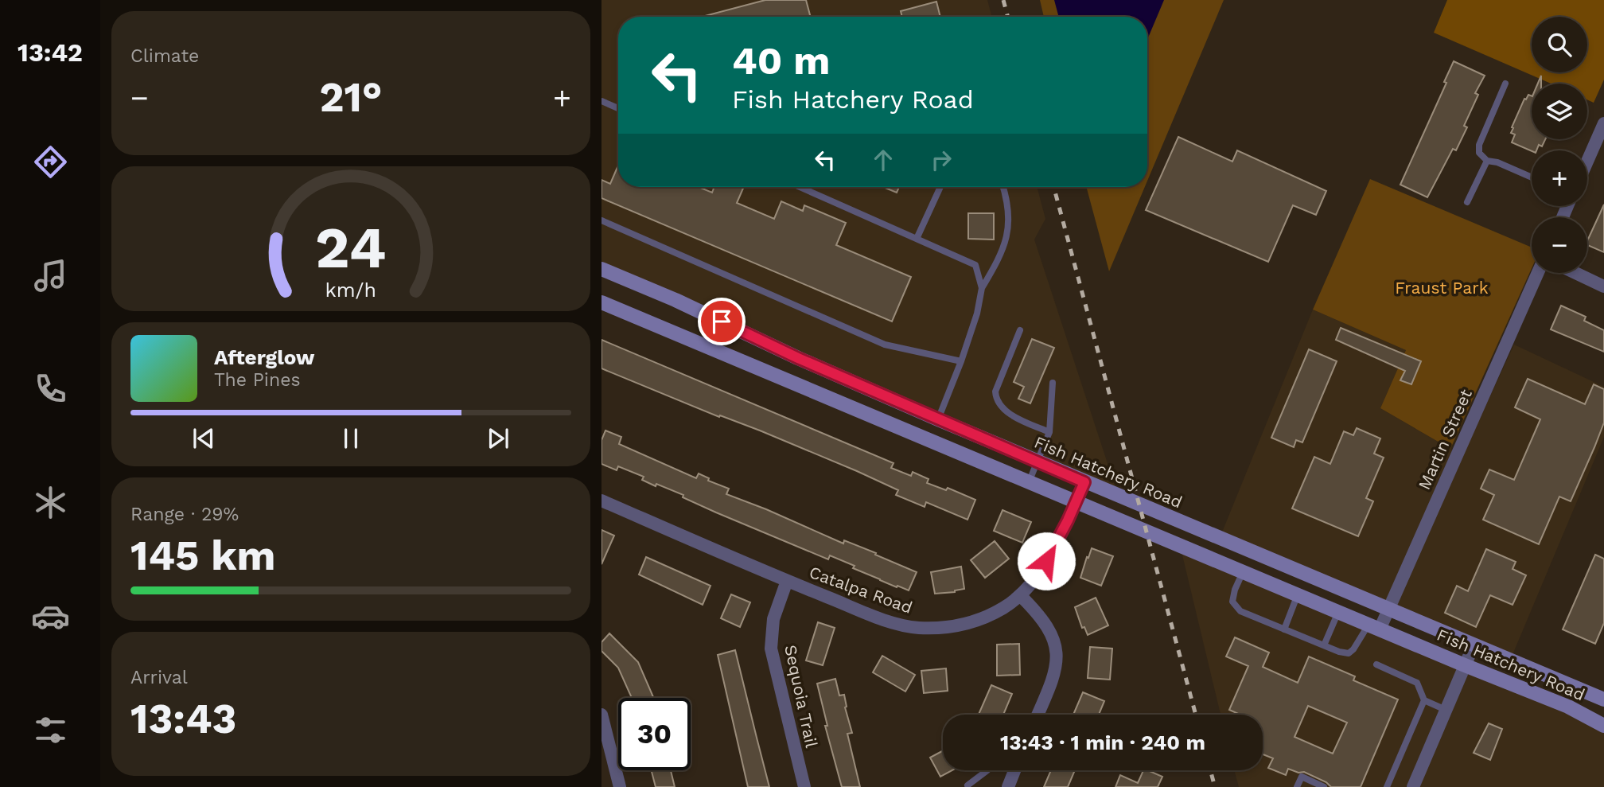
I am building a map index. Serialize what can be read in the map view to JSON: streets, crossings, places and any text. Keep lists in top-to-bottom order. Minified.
{"streets":{"main road":["Fish Hatchery Road"],"street":["Martin Street","Catalpa Road","Sequoia Trail"]},"crossings":[["Martin Street","Fish Hatchery Road"],["Fish Hatchery Road","Catalpa Road"],["Catalpa Road","Sequoia Trail"]],"parks":["Fraust Park"],"page":{"tabs":"13:42","tile":["Climate",["Range · 29%","145 km"],["Arrival","13:43"]],"map_buttons":["+","−"],"turn":["40 m","Fish Hatchery Road"],"heat":["−","21°","+"],"song":["Afterglow","The Pines"],"limit":"30","trip":"13:43 · 1 min · 240 m","gauge":["24","km/h"]}}
